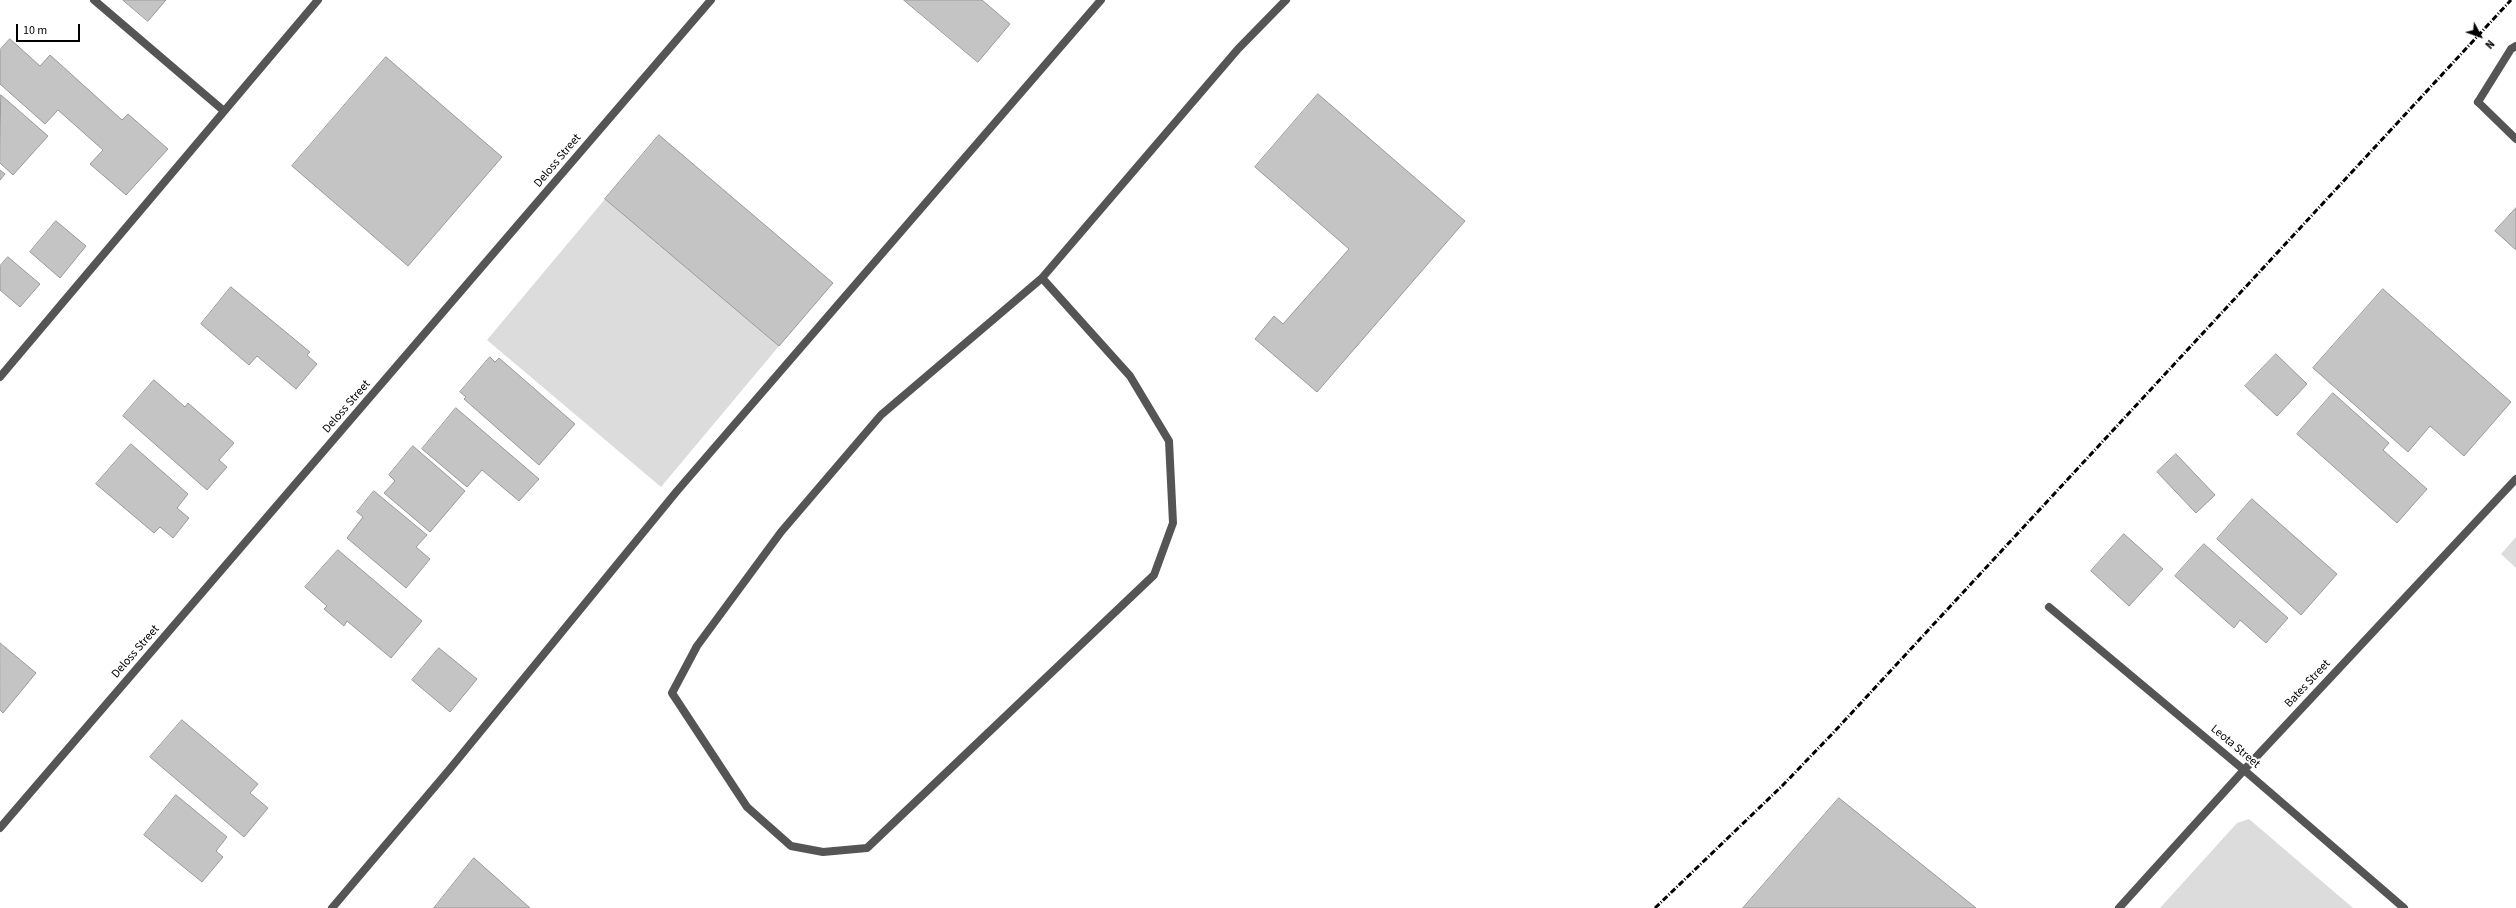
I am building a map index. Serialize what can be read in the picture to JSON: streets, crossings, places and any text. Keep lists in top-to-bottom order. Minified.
{"streets":{"street":["Deloss Street","Bates Street","Leota Street"]},"crossings":[["Bates Street","Leota Street"]],"scale_bar":"10 m","north":"bottom right"}
